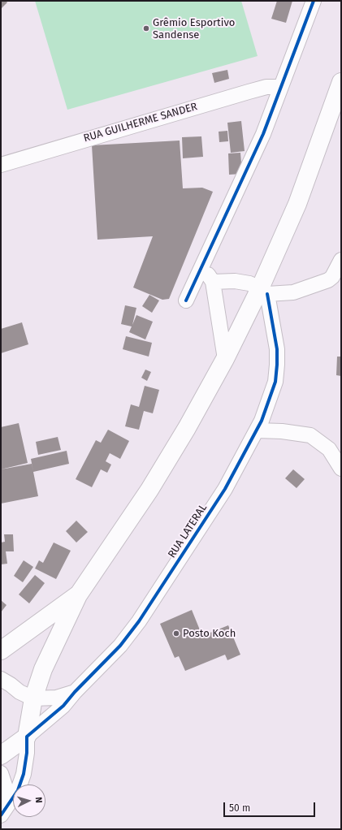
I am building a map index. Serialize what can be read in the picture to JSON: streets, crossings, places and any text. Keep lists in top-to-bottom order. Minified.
{"streets":{"street":["RUA GUILHERME SANDER","RUA LATERAL"]},"places":["Grêmio Esportivo Sandense","Posto Koch"],"scale_bar":"50 m","north":"right"}
